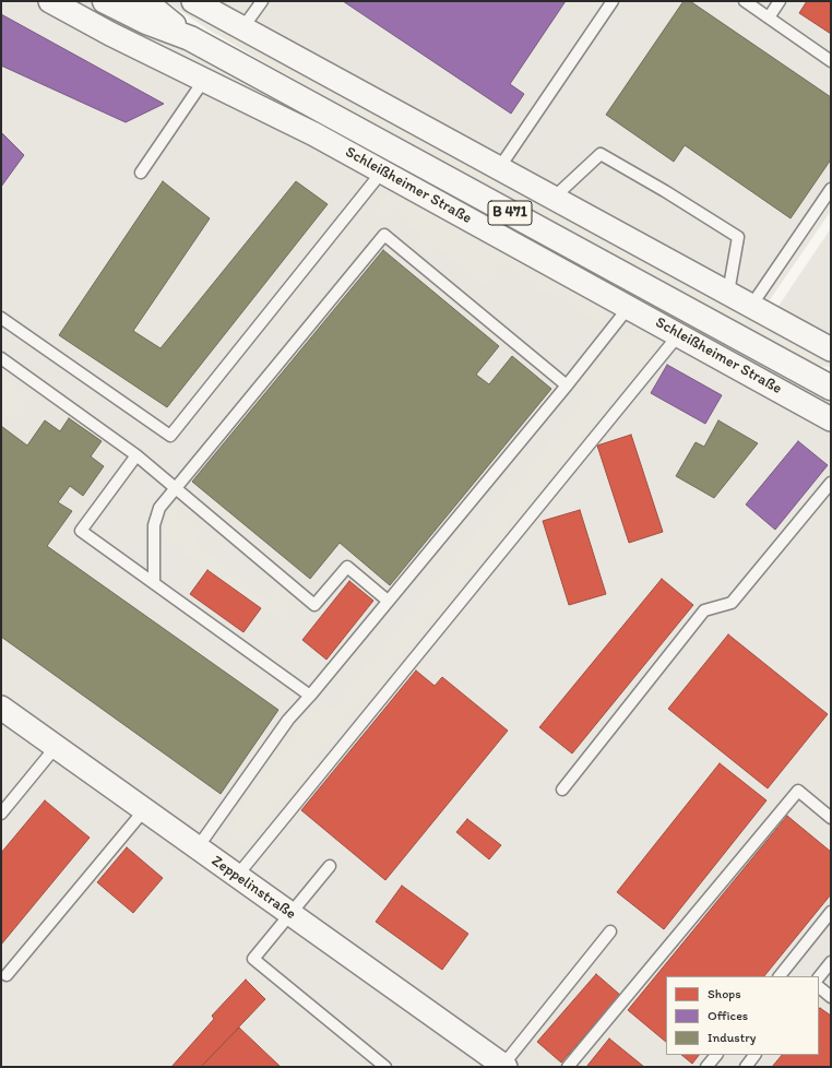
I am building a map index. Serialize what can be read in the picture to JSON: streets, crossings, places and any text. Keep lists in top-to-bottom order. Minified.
{"streets":{"main road":["Schleißheimer Straße","B 471"],"street":["Zeppelinstraße"]},"legend":["Shops","Offices","Industry"]}
